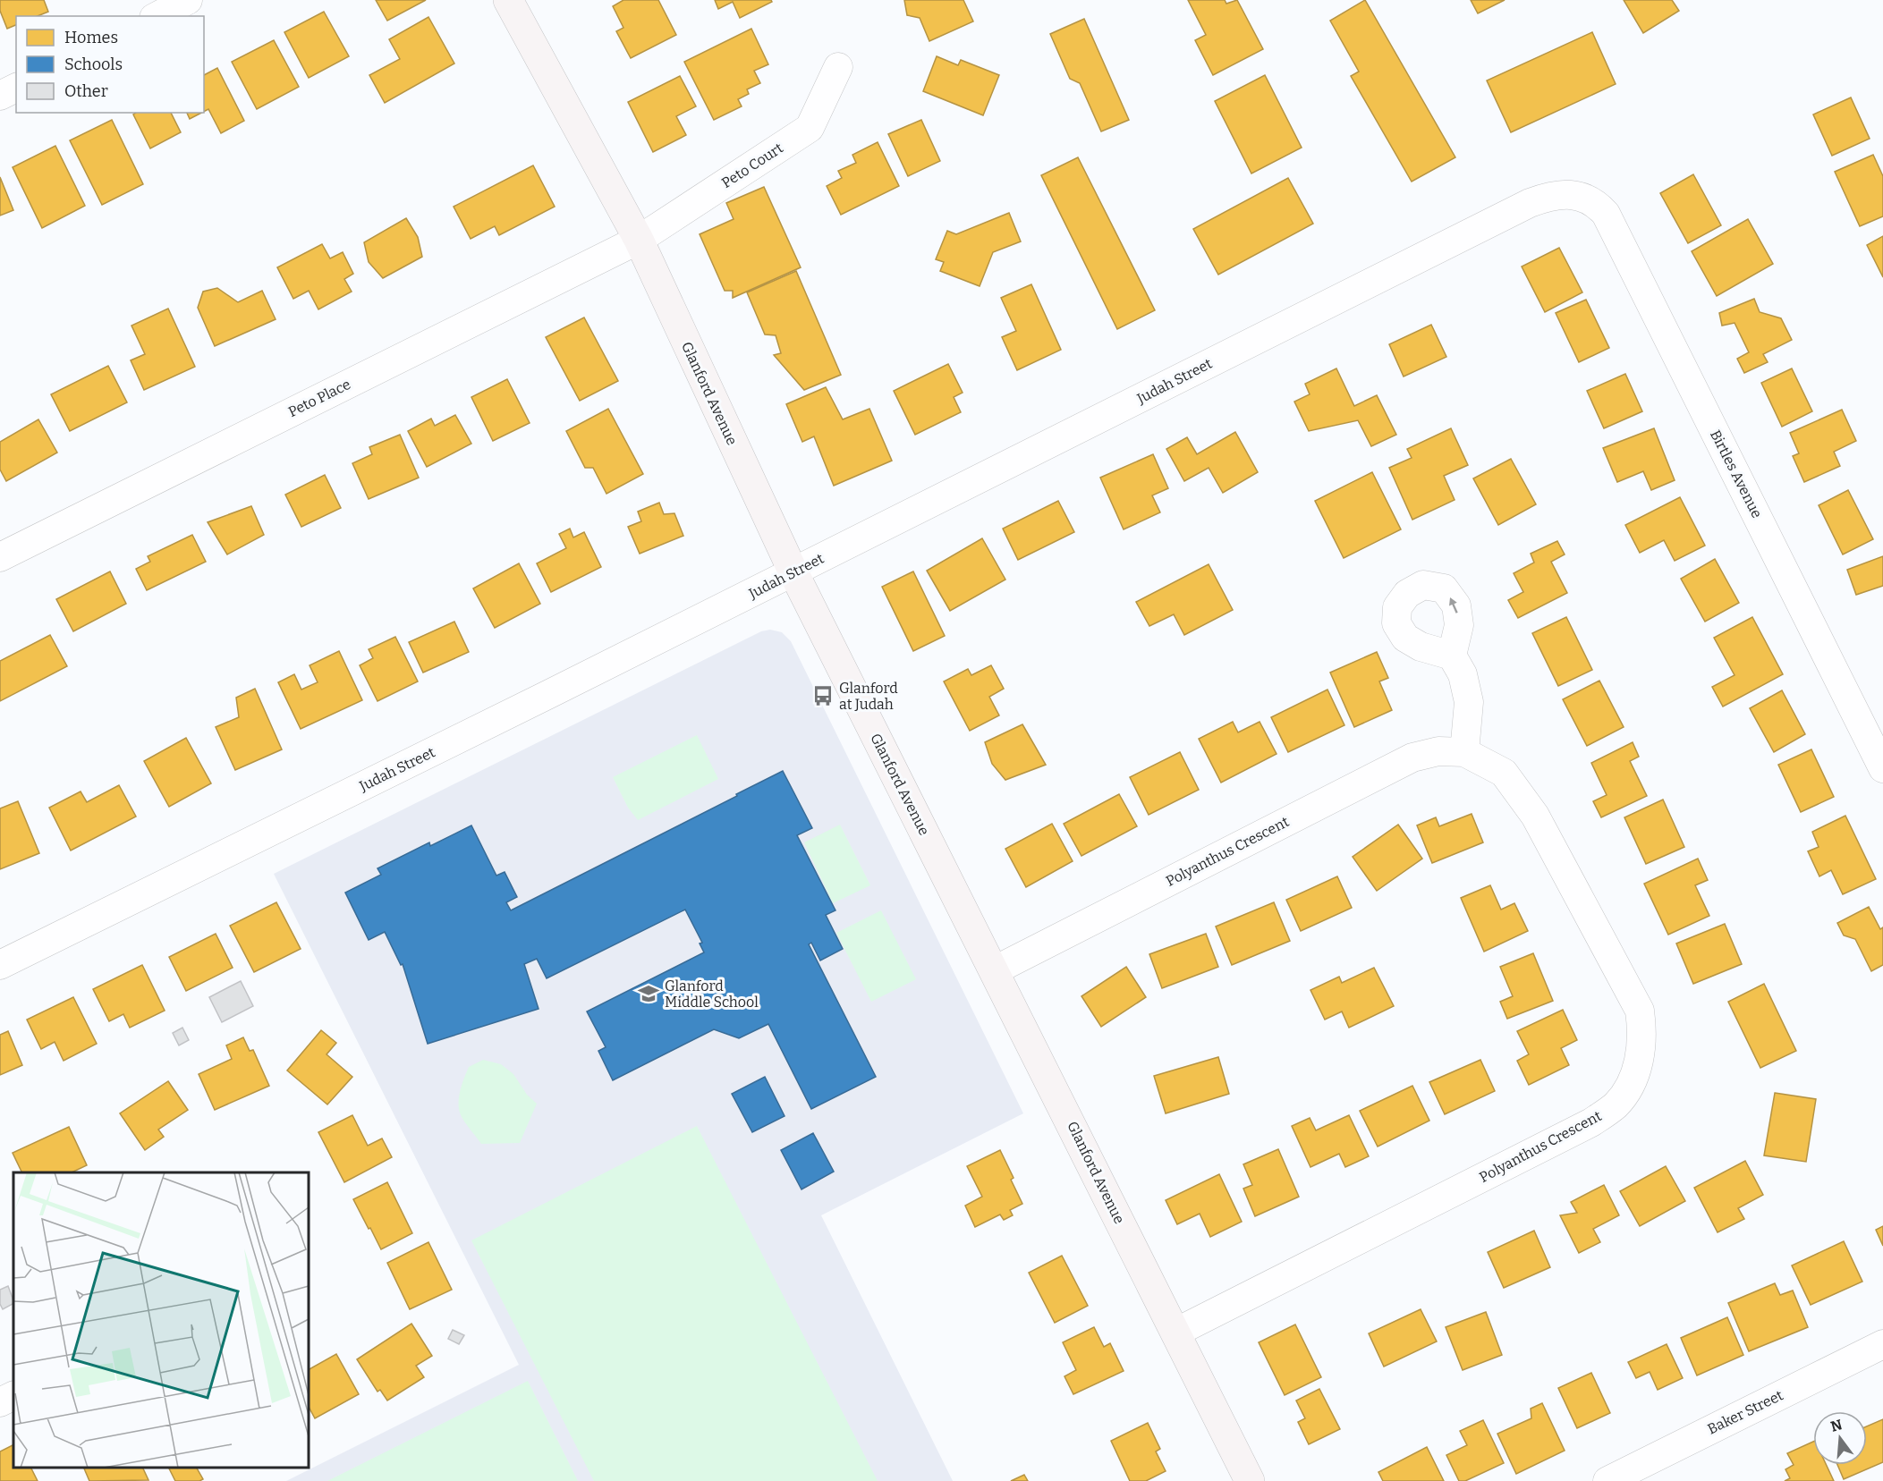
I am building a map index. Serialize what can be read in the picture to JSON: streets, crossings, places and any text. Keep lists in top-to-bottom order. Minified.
{"streets":{"main road":["Glanford Avenue"],"street":["Peto Court","Judah Street","Peto Place","Birtles Avenue","Polyanthus Crescent","Baker Street"]},"crossings":[["Peto Court","Glanford Avenue"],["Peto Court","Peto Place"],["Judah Street","Glanford Avenue"],["Judah Street","Birtles Avenue"],["Glanford Avenue","Peto Place"],["Glanford Avenue","Polyanthus Crescent"]],"places":{"bus stop":["Glanford at Judah"],"school or university":["Glanford Middle School"]},"legend":["Homes","Schools","Other"],"north":"top"}
